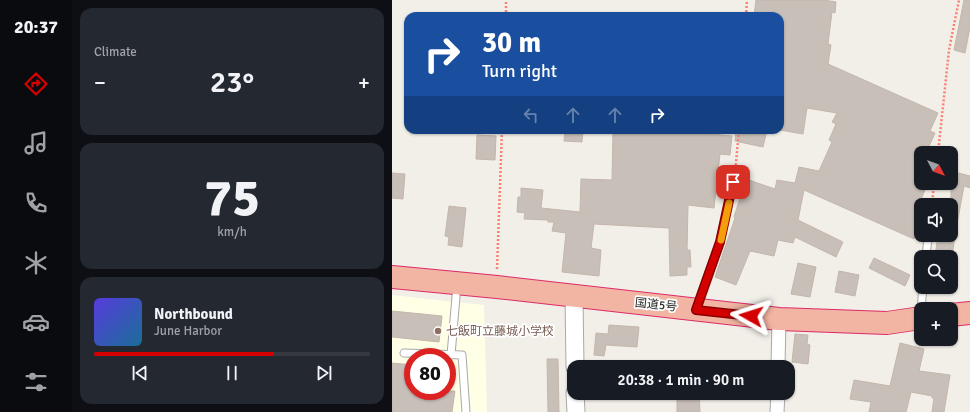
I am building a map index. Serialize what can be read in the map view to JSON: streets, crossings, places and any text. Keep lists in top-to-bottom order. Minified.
{"streets":{"highway":["国道5号"]},"places":["七飯町立藤城小学校"],"north":"bottom right","page":{"tabs":"20:37","tile":["Climate",["75","km/h"]],"turn":["30 m","Turn right"],"heat":["−","23°","+"],"map_buttons":"+","song":["Northbound","June Harbor"],"limit":"80","trip":"20:38 · 1 min · 90 m"}}
